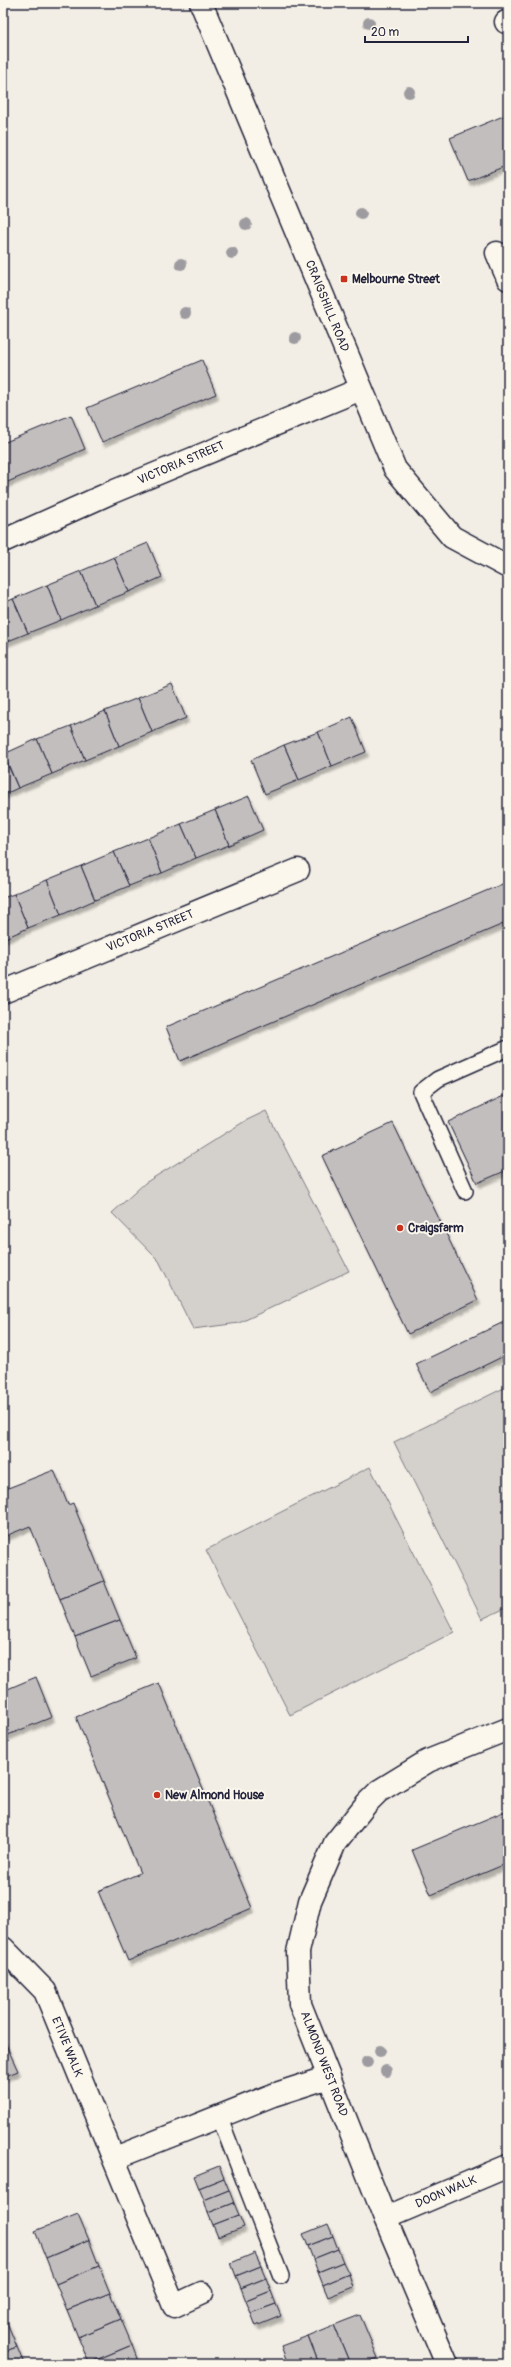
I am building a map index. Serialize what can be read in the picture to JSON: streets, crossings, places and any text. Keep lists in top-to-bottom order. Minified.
{"streets":{"street":["CRAIGSHILL ROAD","VICTORIA STREET","ETIVE WALK","ALMOND WEST ROAD","DOON WALK"]},"crossings":[["CRAIGSHILL ROAD","VICTORIA STREET"],["ALMOND WEST ROAD","DOON WALK"]],"places":{"transit":["Melbourne Street"],"other":["Craigsfarm","New Almond House"]},"scale_bar":"20 m"}
